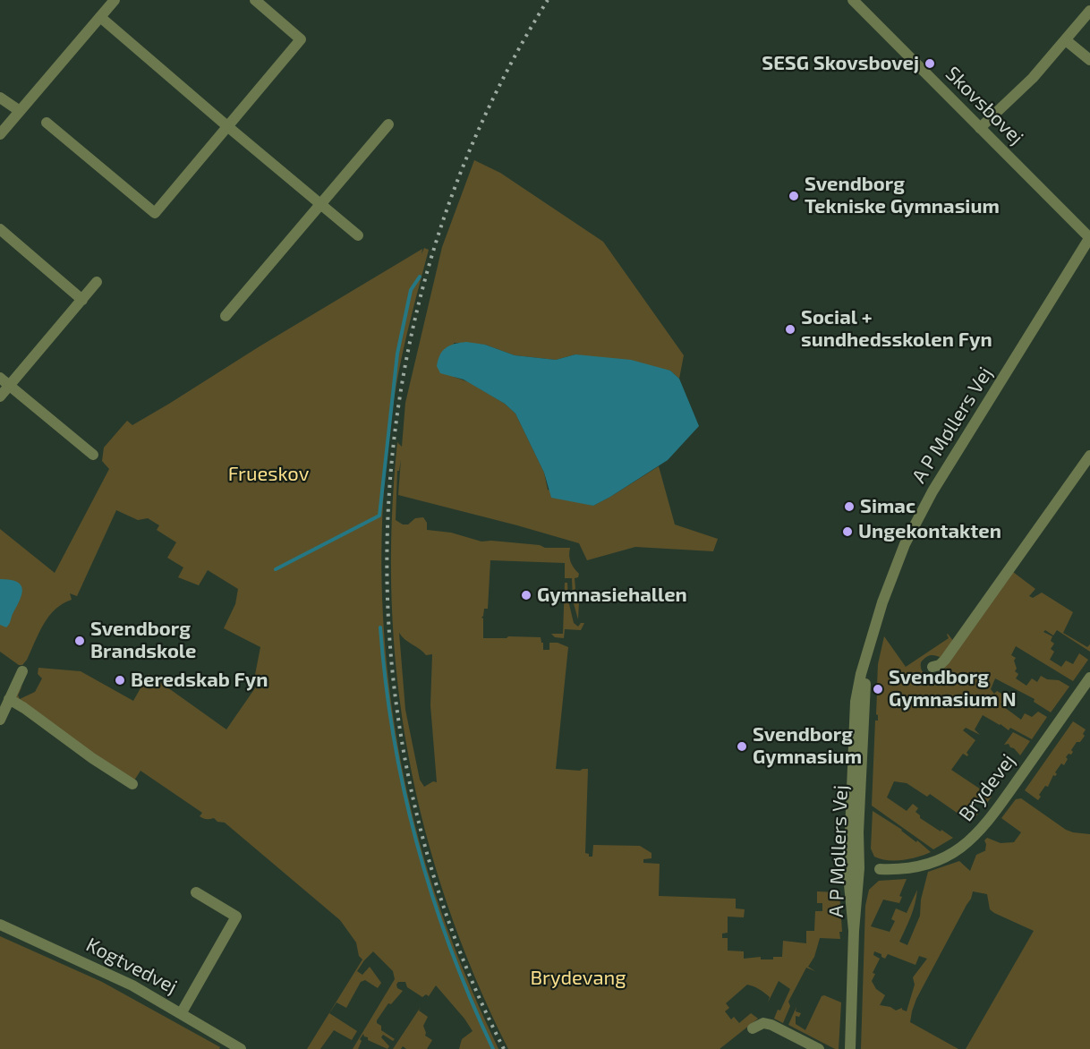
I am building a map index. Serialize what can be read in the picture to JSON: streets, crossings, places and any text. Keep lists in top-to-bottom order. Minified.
{"streets":{"street":["Skovsbovej","A P Møllers Vej","Brydevej","Kogtvedvej"]},"crossings":[["Skovsbovej","A P Møllers Vej"]],"parks":["Frueskov","Brydevang"],"places":["SESG Skovsbovej","Svendborg Tekniske Gymnasium","Social + sundhedsskolen Fyn","Simac","Ungekontakten","Gymnasiehallen","Svendborg Brandskole","Beredskab Fyn","Svendborg Gymnasium N","Svendborg Gymnasium"]}
